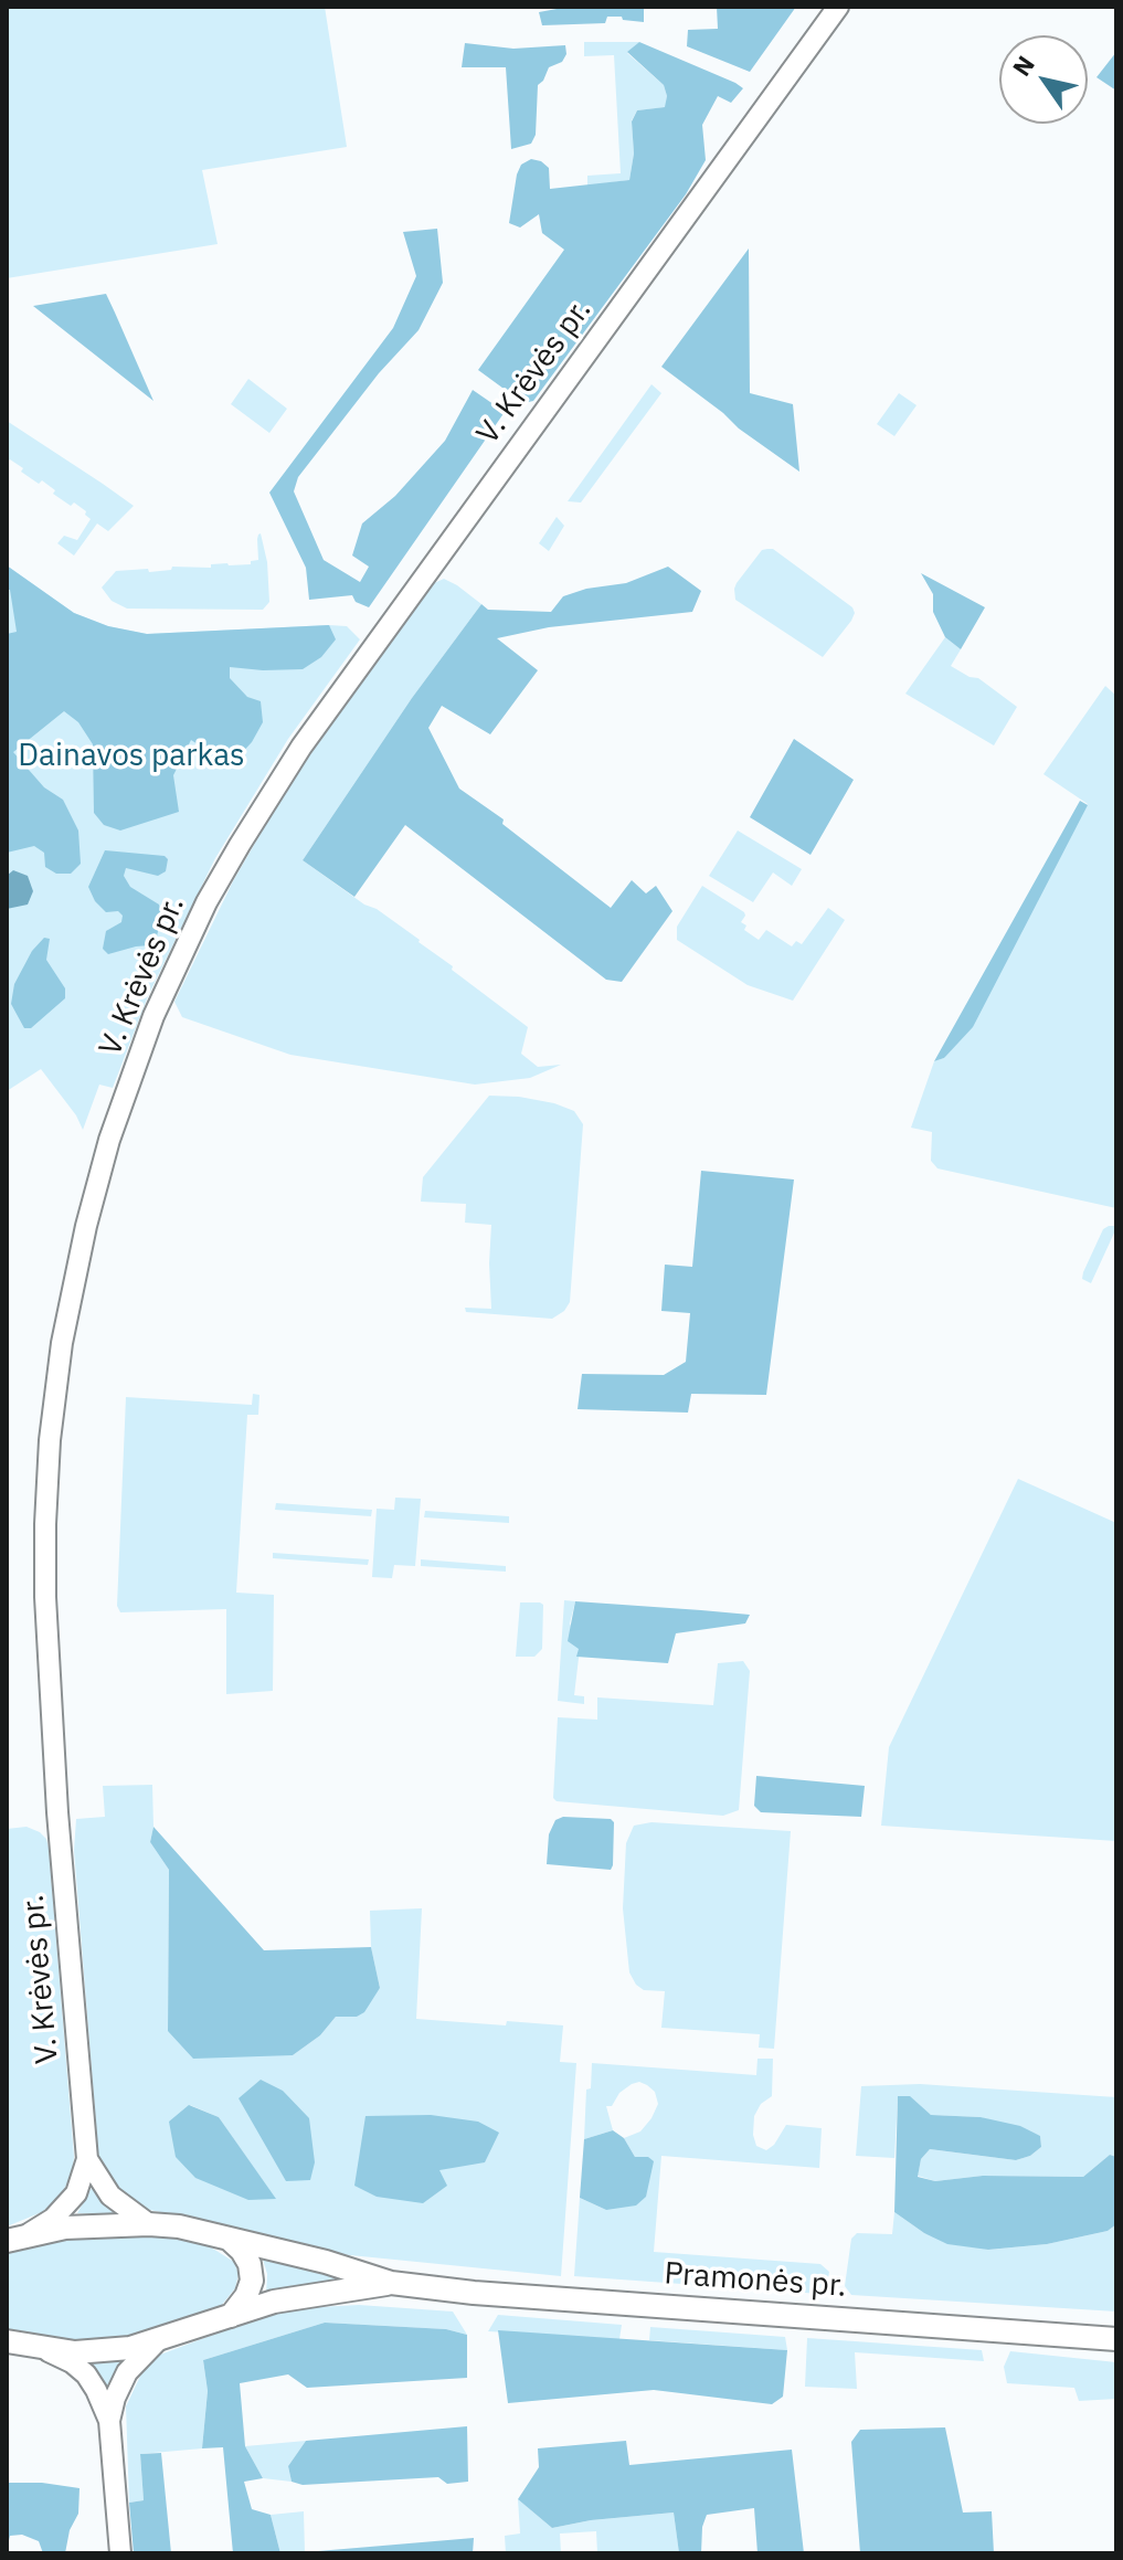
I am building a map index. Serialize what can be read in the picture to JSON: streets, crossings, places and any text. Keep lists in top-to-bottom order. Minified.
{"streets":{"main road":["V. Krėvės pr.","Pramonės pr."]},"crossings":[["V. Krėvės pr.","Pramonės pr."]],"parks":["Dainavos parkas"],"north":"top left"}
